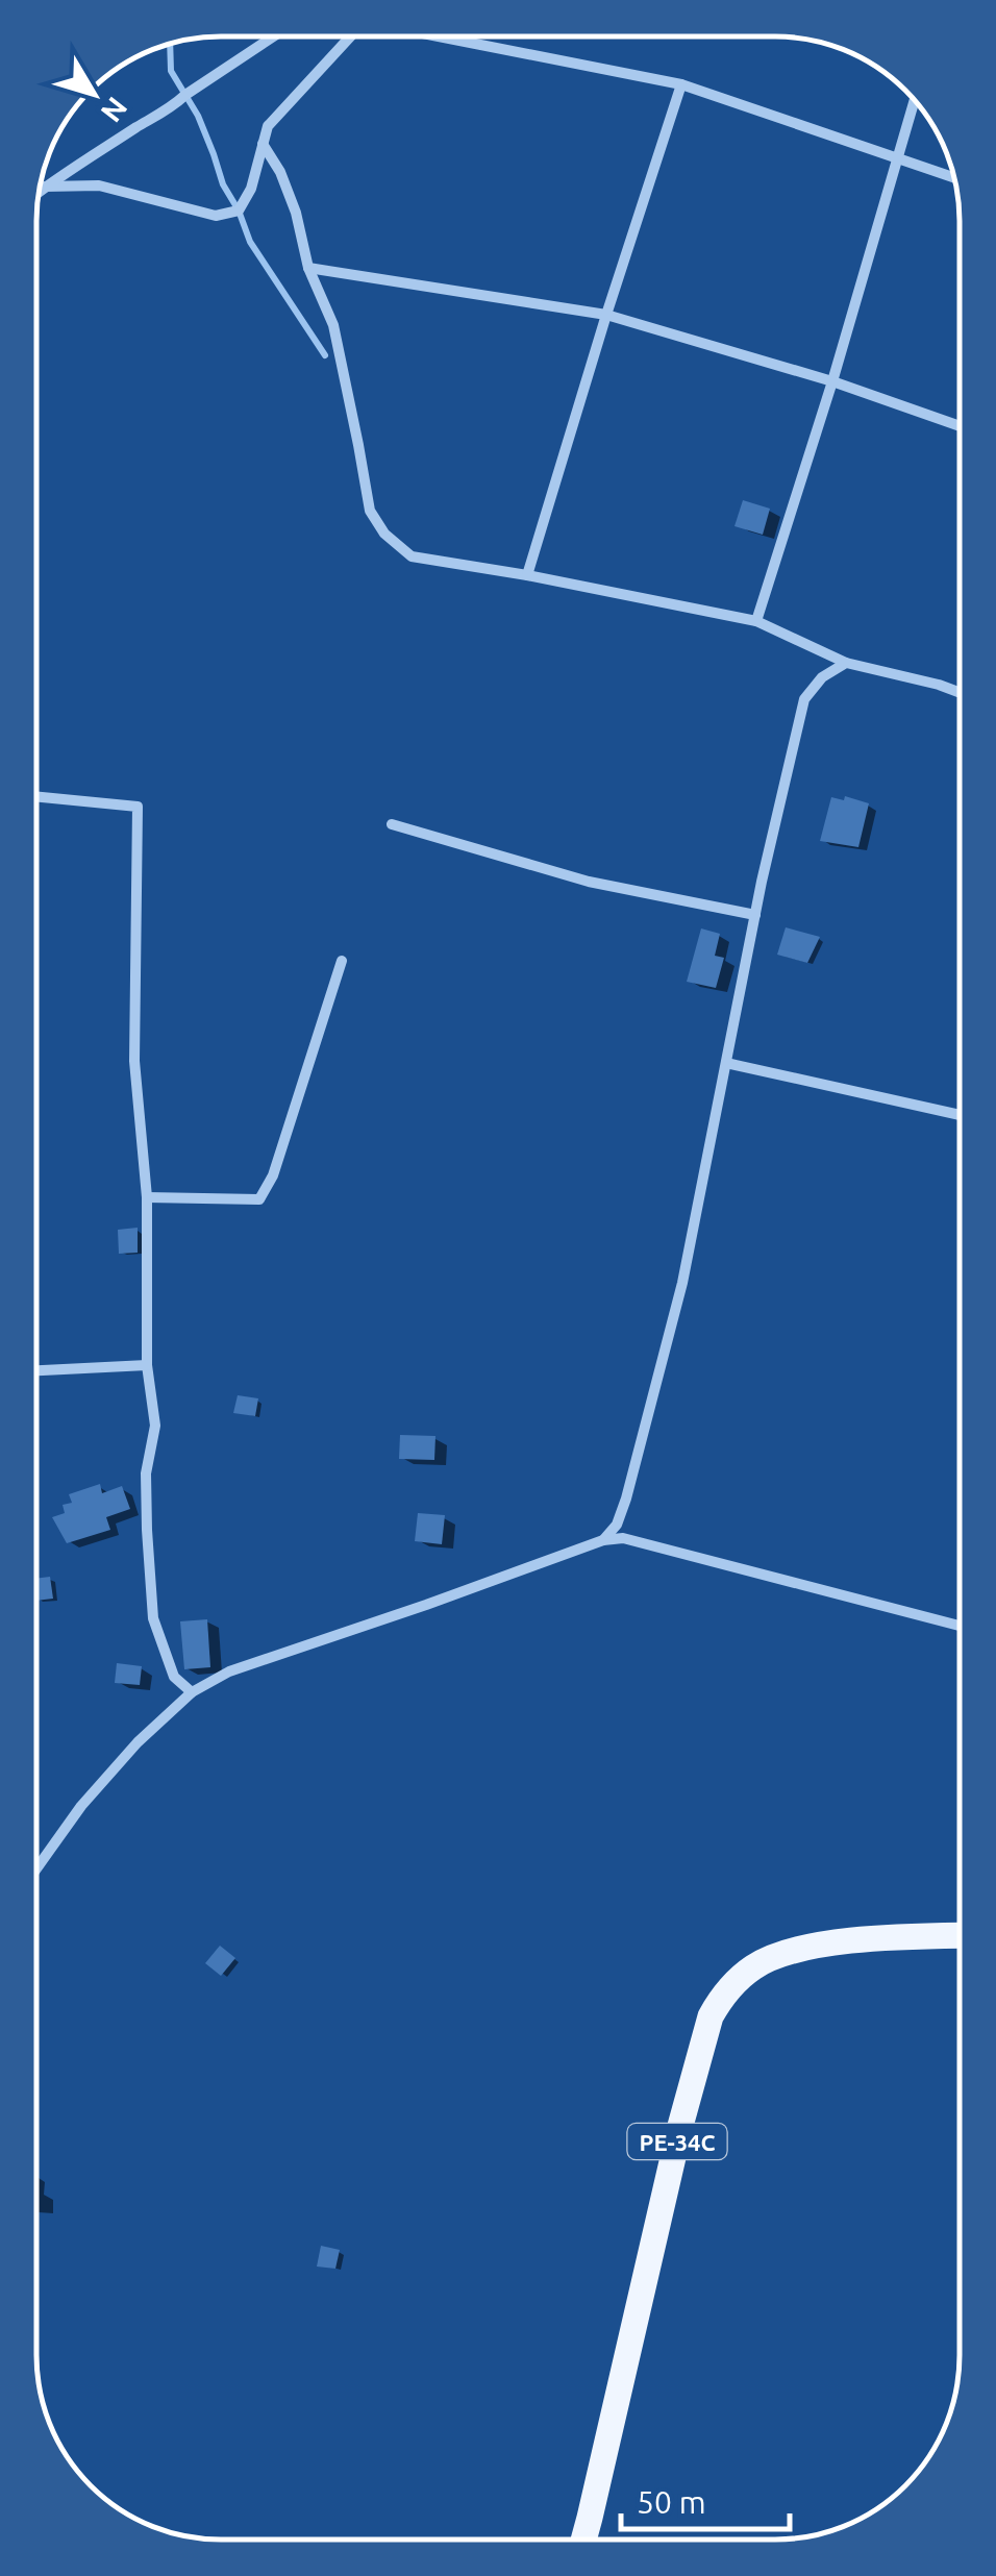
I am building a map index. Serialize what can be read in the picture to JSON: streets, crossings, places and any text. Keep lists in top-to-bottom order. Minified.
{"streets":{"main road":["PE-34C"]},"scale_bar":"50 m","north":"bottom right"}
